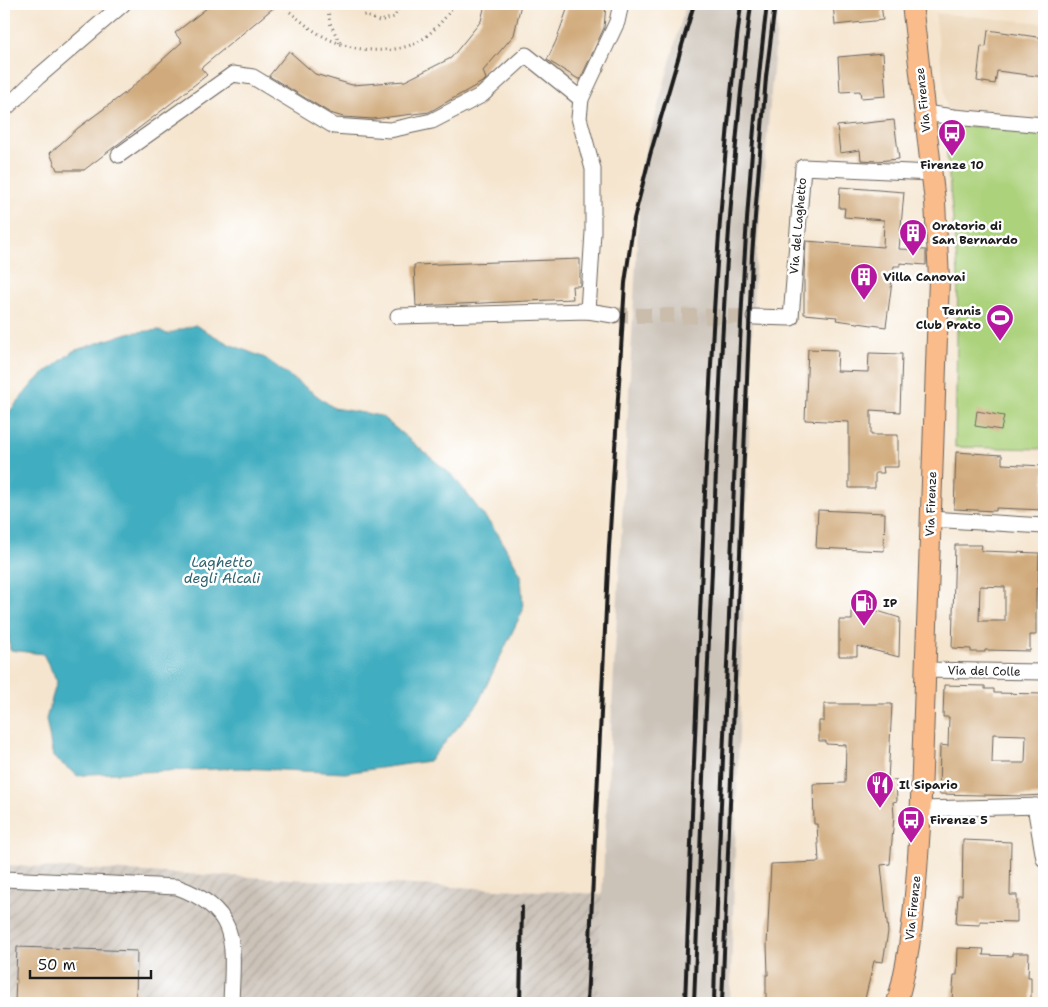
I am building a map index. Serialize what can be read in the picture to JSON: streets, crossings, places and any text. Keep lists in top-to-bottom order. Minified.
{"streets":{"main road":["Via Firenze"],"street":["Via del Laghetto","Via del Colle"]},"crossings":[["Via Firenze","Via del Laghetto"],["Via Firenze","Via del Colle"]],"water":["Laghetto degli Alcali"],"places":{"bus stop":["Firenze 10","Firenze 5"],"building":["Oratorio di San Bernardo","Villa Canovai"],"sports":["Tennis Club Prato"],"fuel station":["IP"],"restaurant":["Il Sipario"]},"scale_bar":"50 m"}
